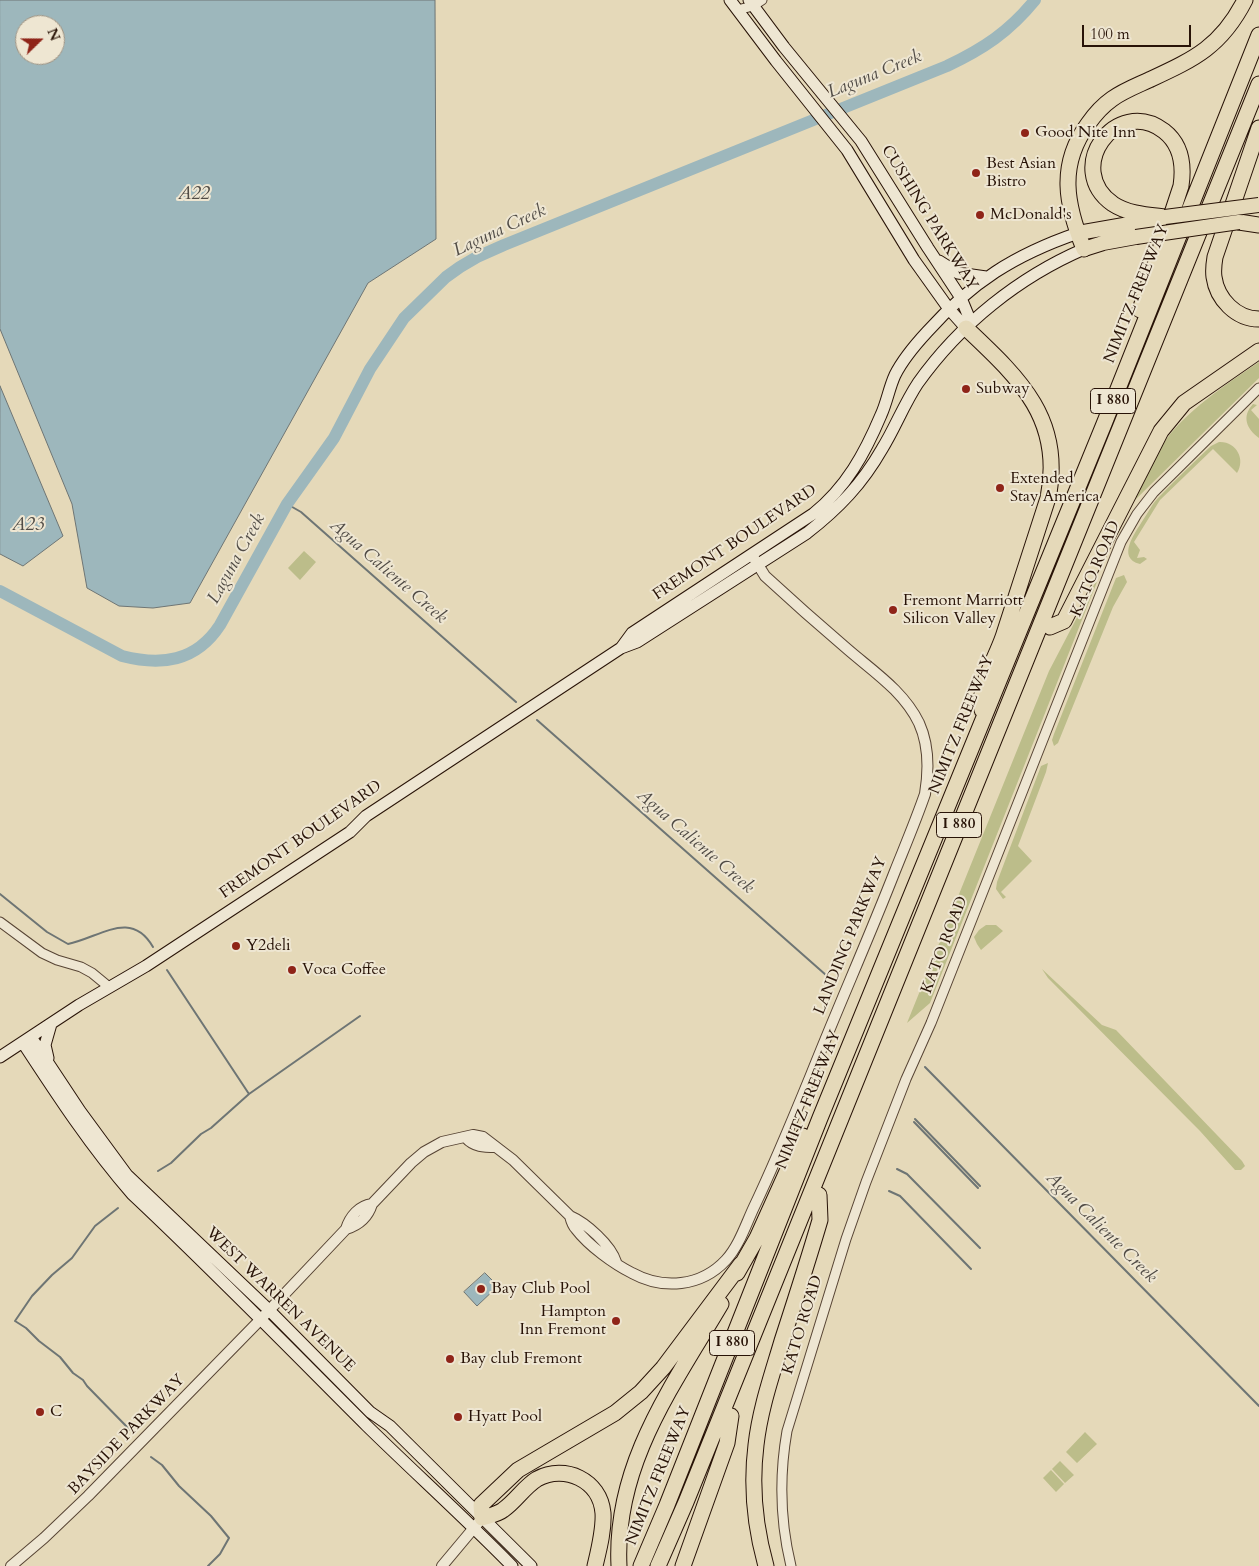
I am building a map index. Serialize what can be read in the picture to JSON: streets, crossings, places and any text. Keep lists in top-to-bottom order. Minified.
{"streets":{"highway":["NIMITZ FREEWAY","I 880"],"main road":["CUSHING PARKWAY","FREMONT BOULEVARD","WEST WARREN AVENUE"],"street":["KATO ROAD","LANDING PARKWAY","BAYSIDE PARKWAY"]},"crossings":[["CUSHING PARKWAY","FREMONT BOULEVARD"],["FREMONT BOULEVARD","LANDING PARKWAY"],["FREMONT BOULEVARD","WEST WARREN AVENUE"],["LANDING PARKWAY","WEST WARREN AVENUE"],["LANDING PARKWAY","BAYSIDE PARKWAY"],["WEST WARREN AVENUE","BAYSIDE PARKWAY"]],"water":["Laguna Creek","A22","A23","Agua Caliente Creek"],"places":["Good Nite Inn","Best Asian Bistro","McDonald's","Subway","Extended Stay America","Fremont Marriott Silicon Valley","Y2deli","Voca Coffee","Bay Club Pool","Hampton Inn Fremont","Bay club Fremont","C","Hyatt Pool"],"scale_bar":"100 m","north":"right"}
